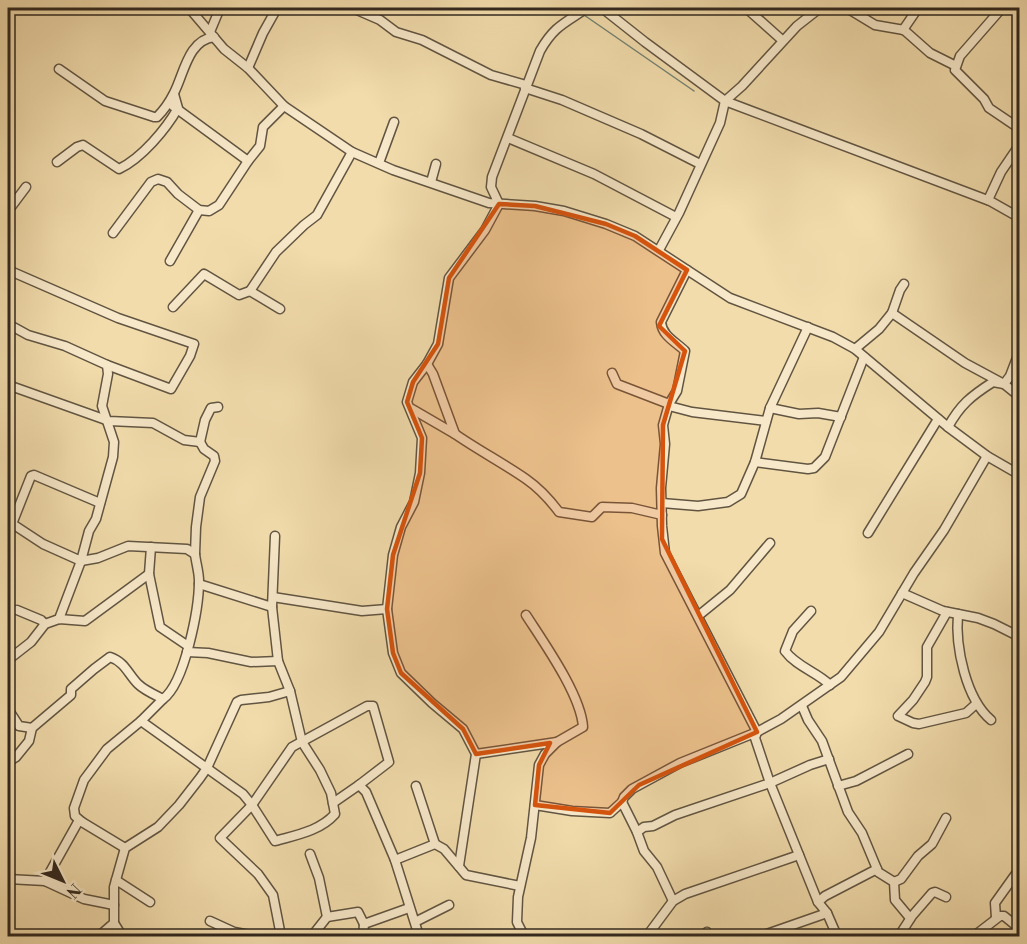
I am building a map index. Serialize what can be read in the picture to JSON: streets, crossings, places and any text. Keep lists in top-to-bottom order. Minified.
{"north":"bottom right"}
